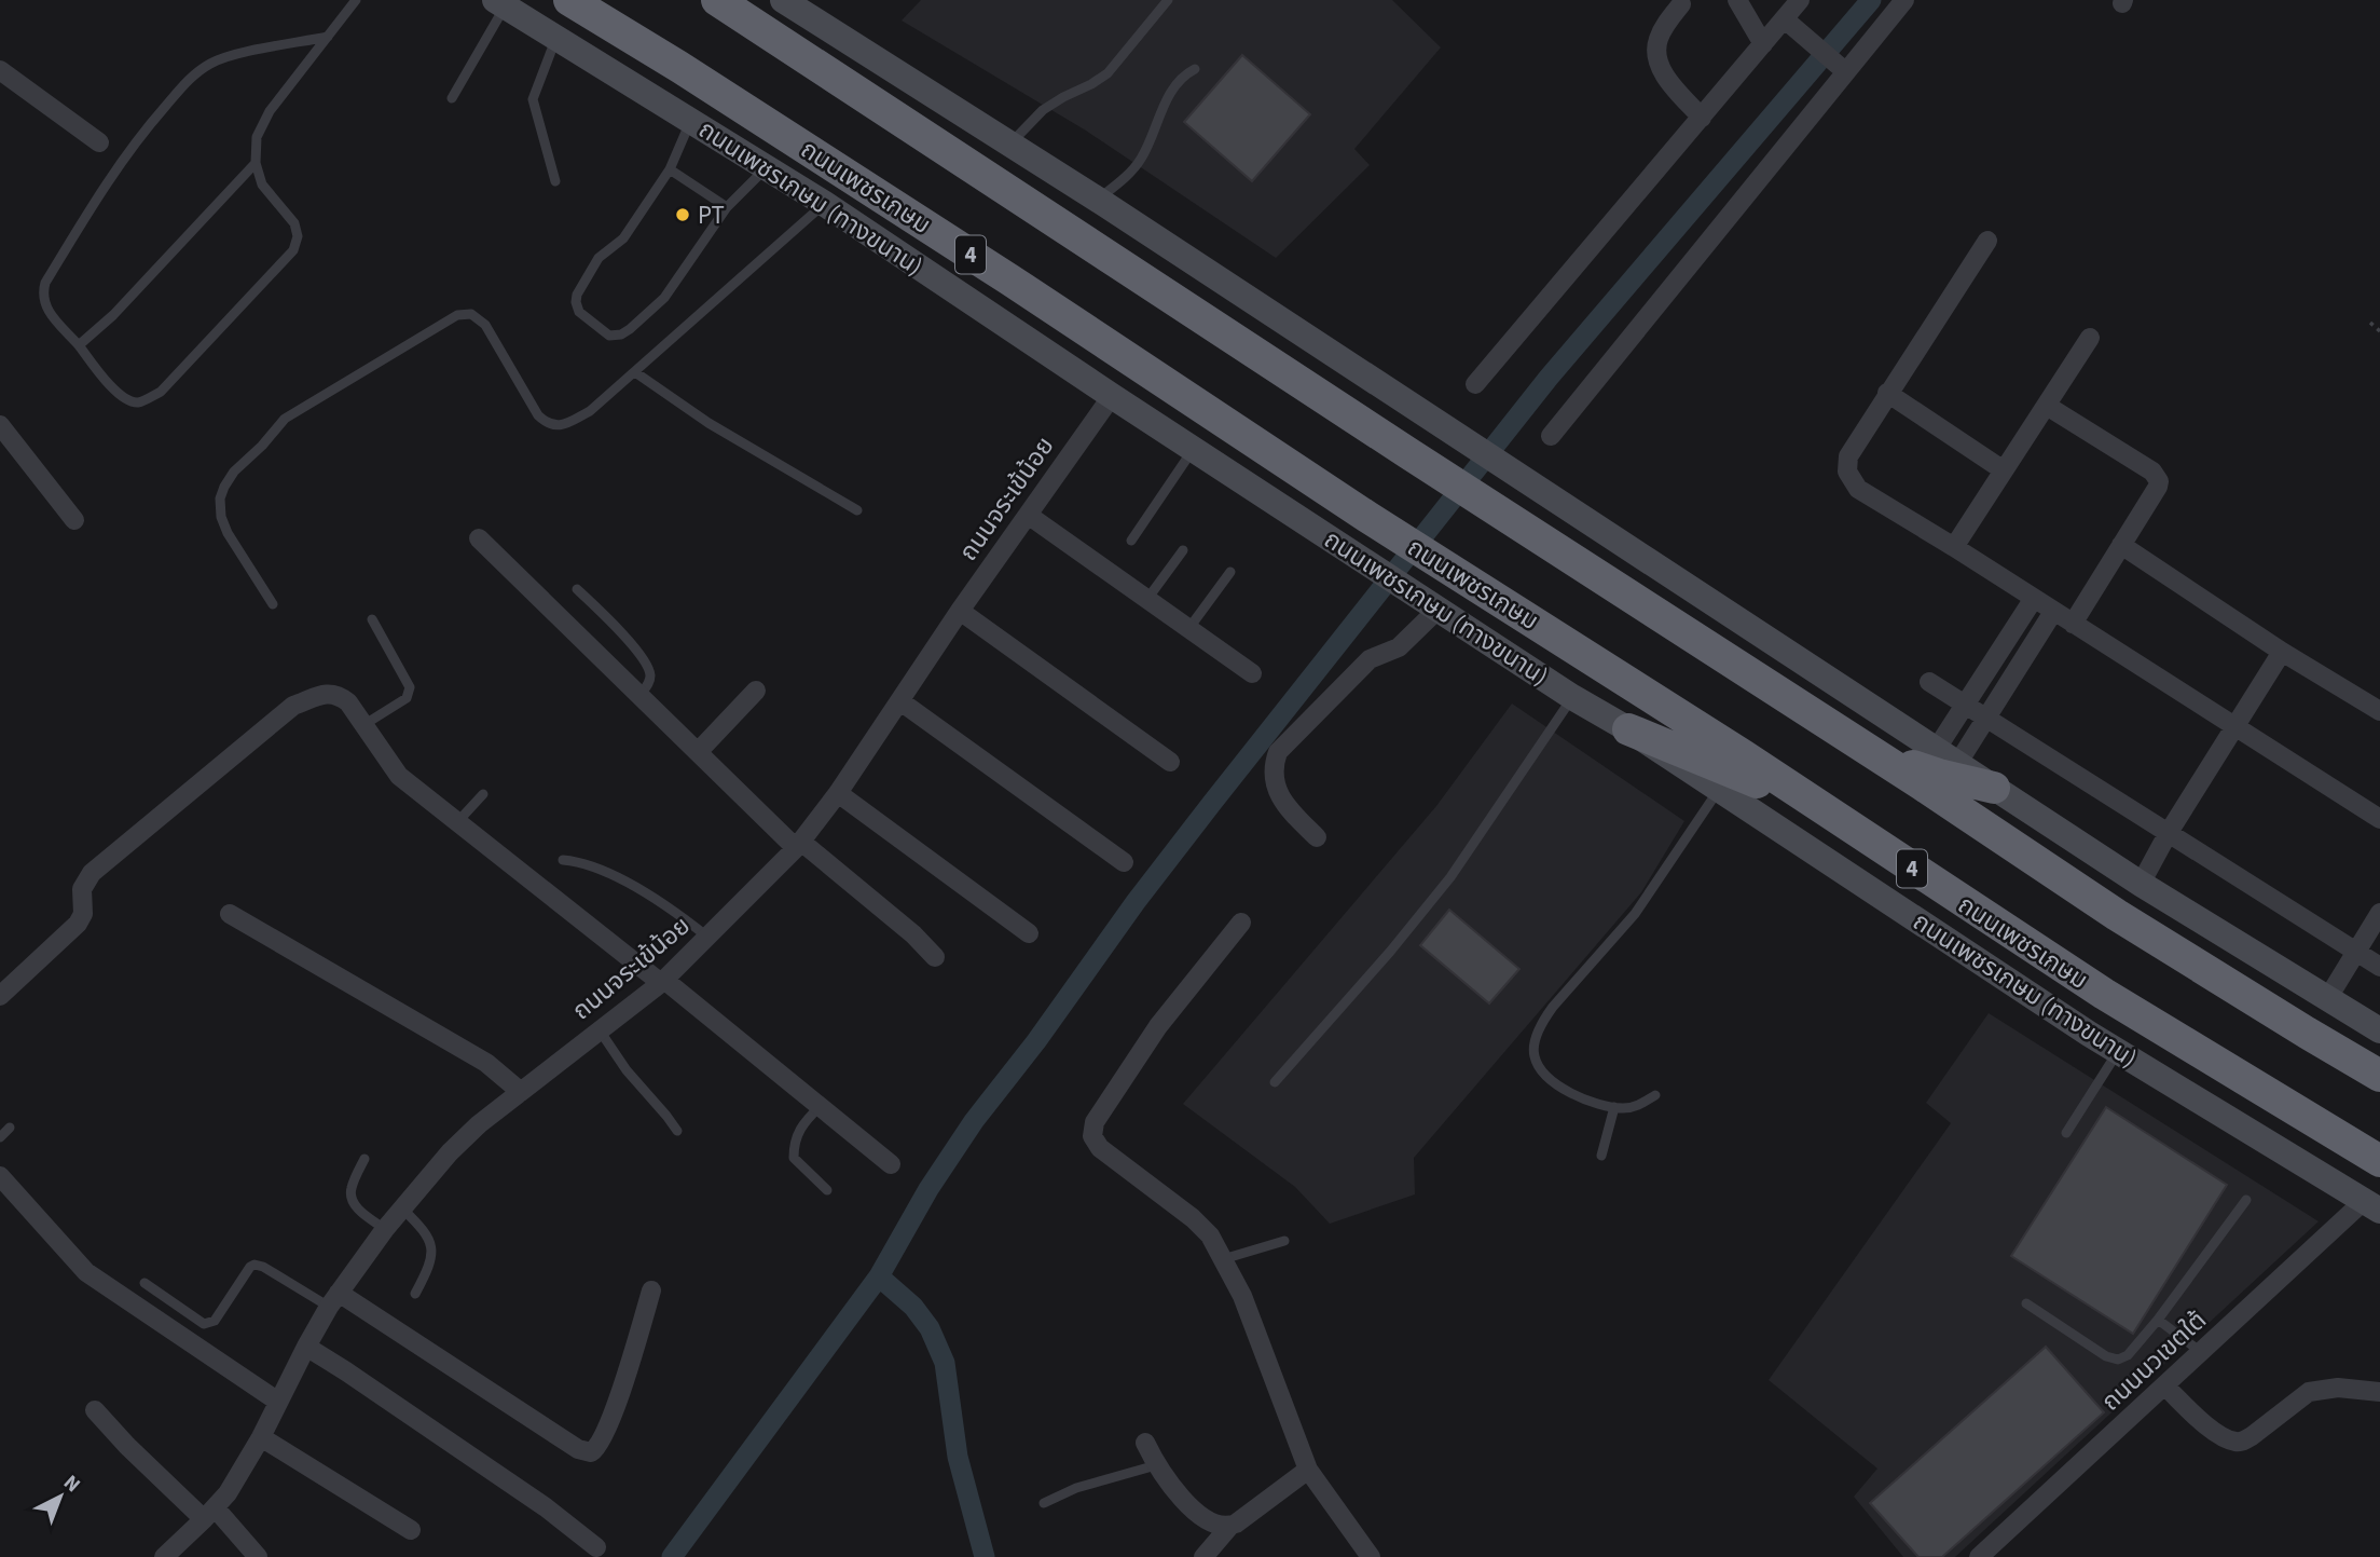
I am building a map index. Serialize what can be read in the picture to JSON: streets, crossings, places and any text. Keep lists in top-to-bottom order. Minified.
{"streets":{"highway":["ถนนเพชรเกษม","4"],"main road":["ถนนเพชรเกษม (ทางขนาน)"],"street":["ถนนจระเข้น้อย","ถนนนวเขตใต้"]},"crossings":[["ถนนเพชรเกษม (ทางขนาน)","ถนนจระเข้น้อย"],["ถนนเพชรเกษม (ทางขนาน)","ถนนนวเขตใต้"]],"places":["PT"],"north":"top right"}
